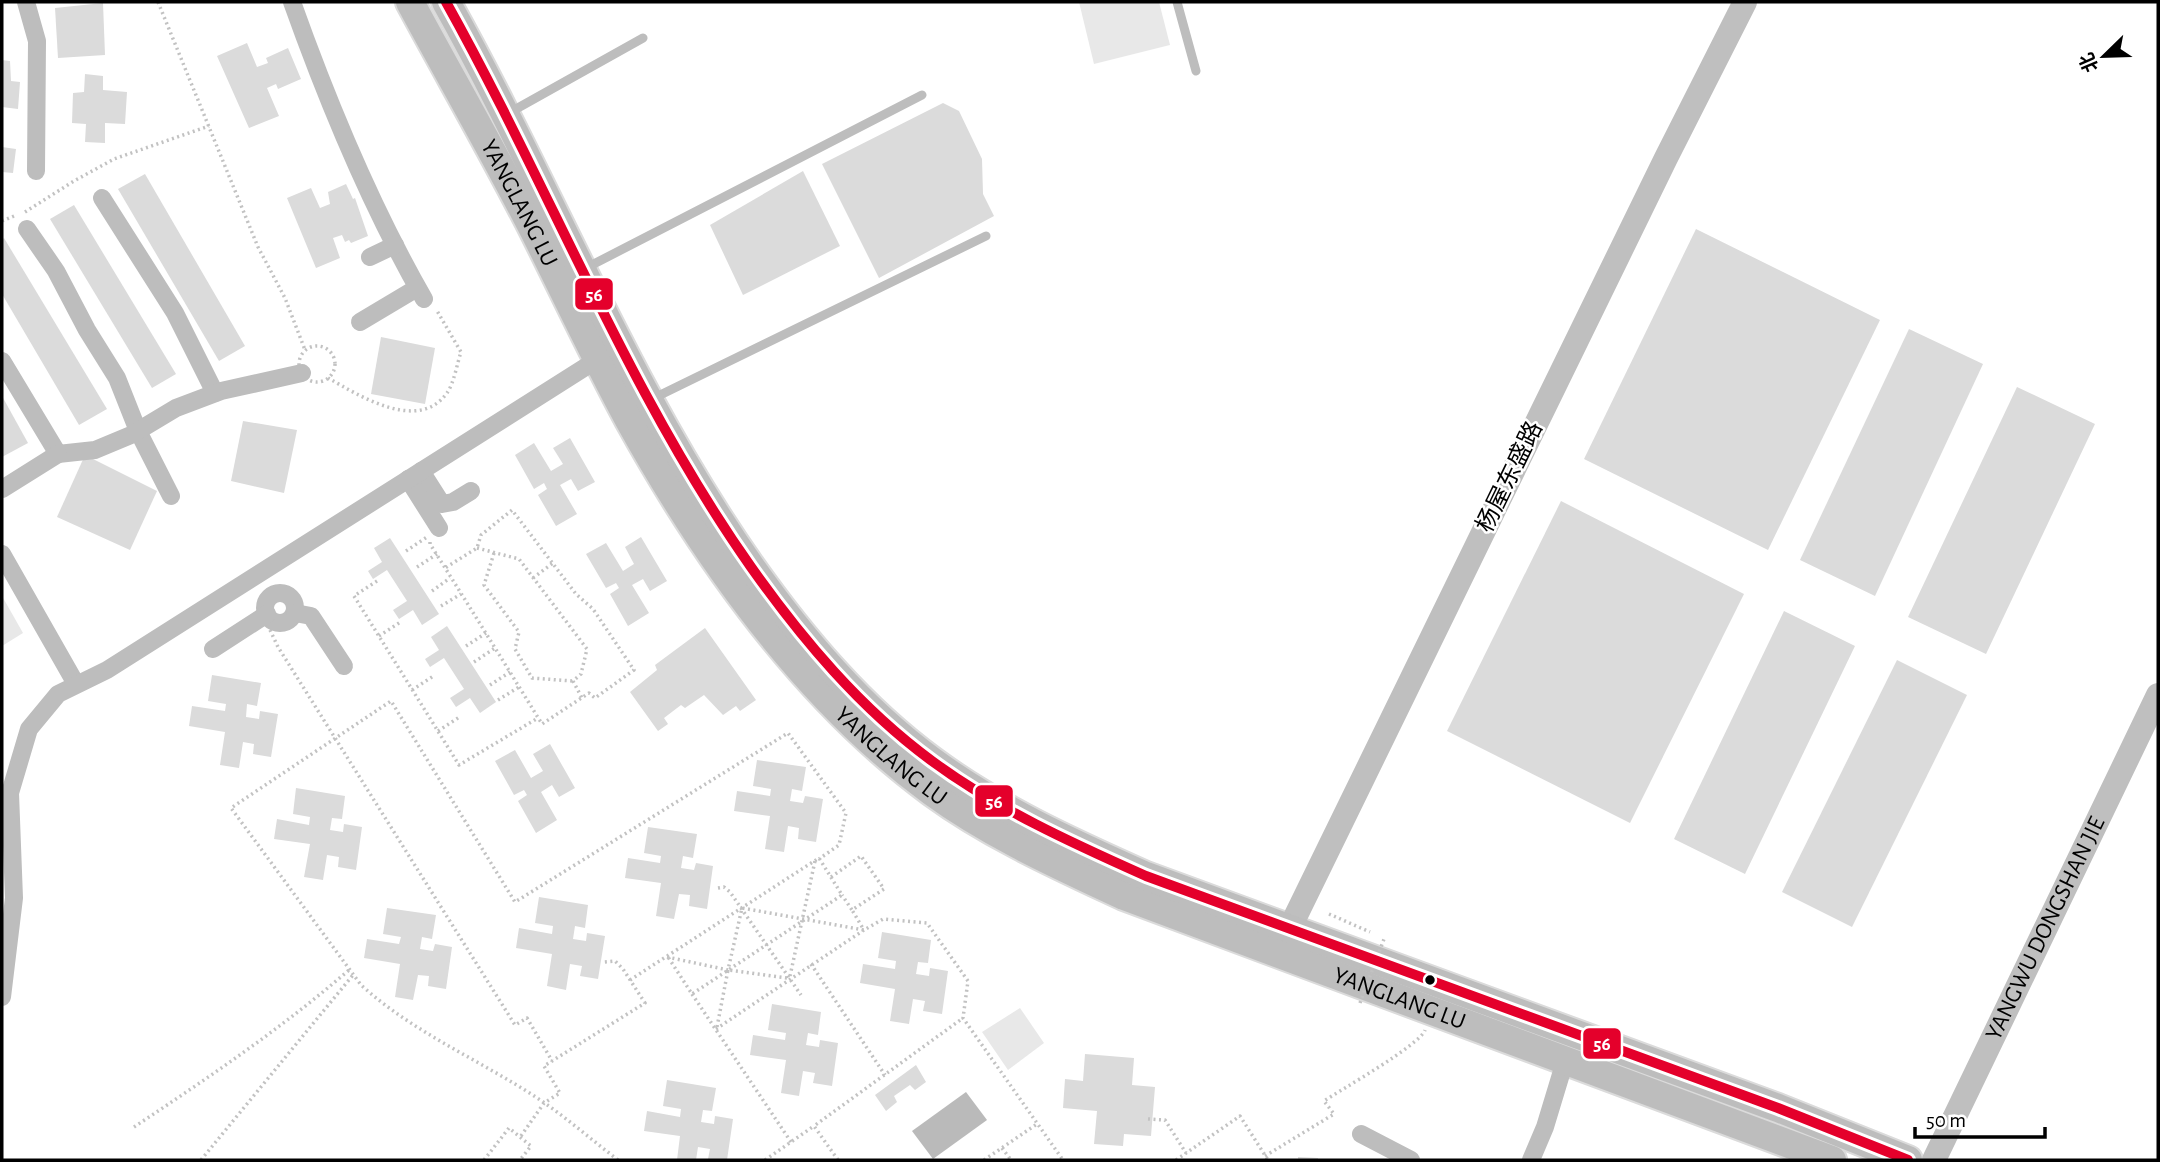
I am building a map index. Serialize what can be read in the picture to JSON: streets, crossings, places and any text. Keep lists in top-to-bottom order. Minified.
{"streets":{"main road":["YANGLANG LU"],"street":["杨屋东盛路","YANGWU DONGSHAN JIE"]},"crossings":[["YANGLANG LU","杨屋东盛路"]],"lines":["transit line 56"],"scale_bar":"50 m","north":"bottom left"}
